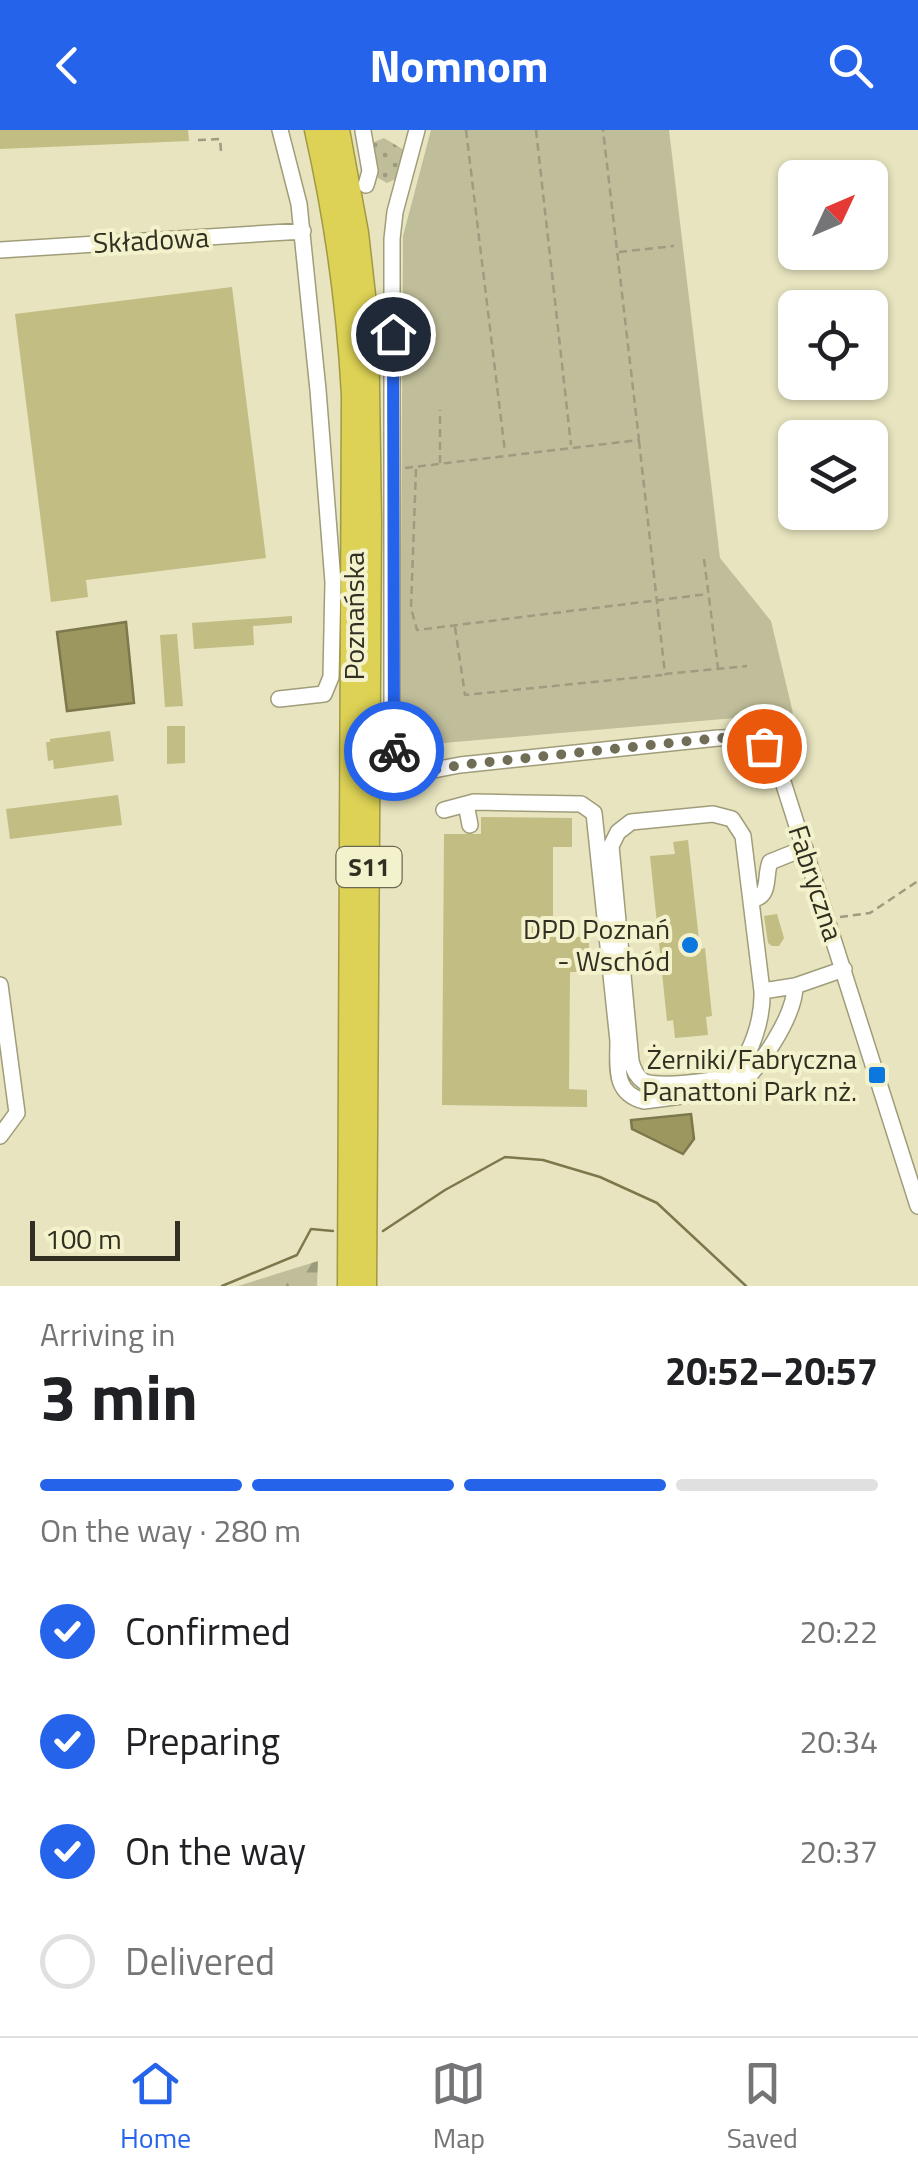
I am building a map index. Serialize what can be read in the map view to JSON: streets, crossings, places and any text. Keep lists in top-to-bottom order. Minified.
{"streets":{"highway":["Poznańska","S11"],"street":["Składowa","Fabryczna"]},"places":{"other":["DPD Poznań - Wschód"],"transit":["Żerniki/Fabryczna Panattoni Park nż."]},"scale_bar":"100 m","north":"top right","page":{"header":"Nomnom","scale":"100 m","heading":["3 min","Arriving in","20:52–20:57"],"bar":"On the way · 280 m","list":[["Confirmed","20:22"],["Preparing","20:34"],["On the way","20:37"],"Delivered"],"tabs":["Home","Map","Saved"]}}
